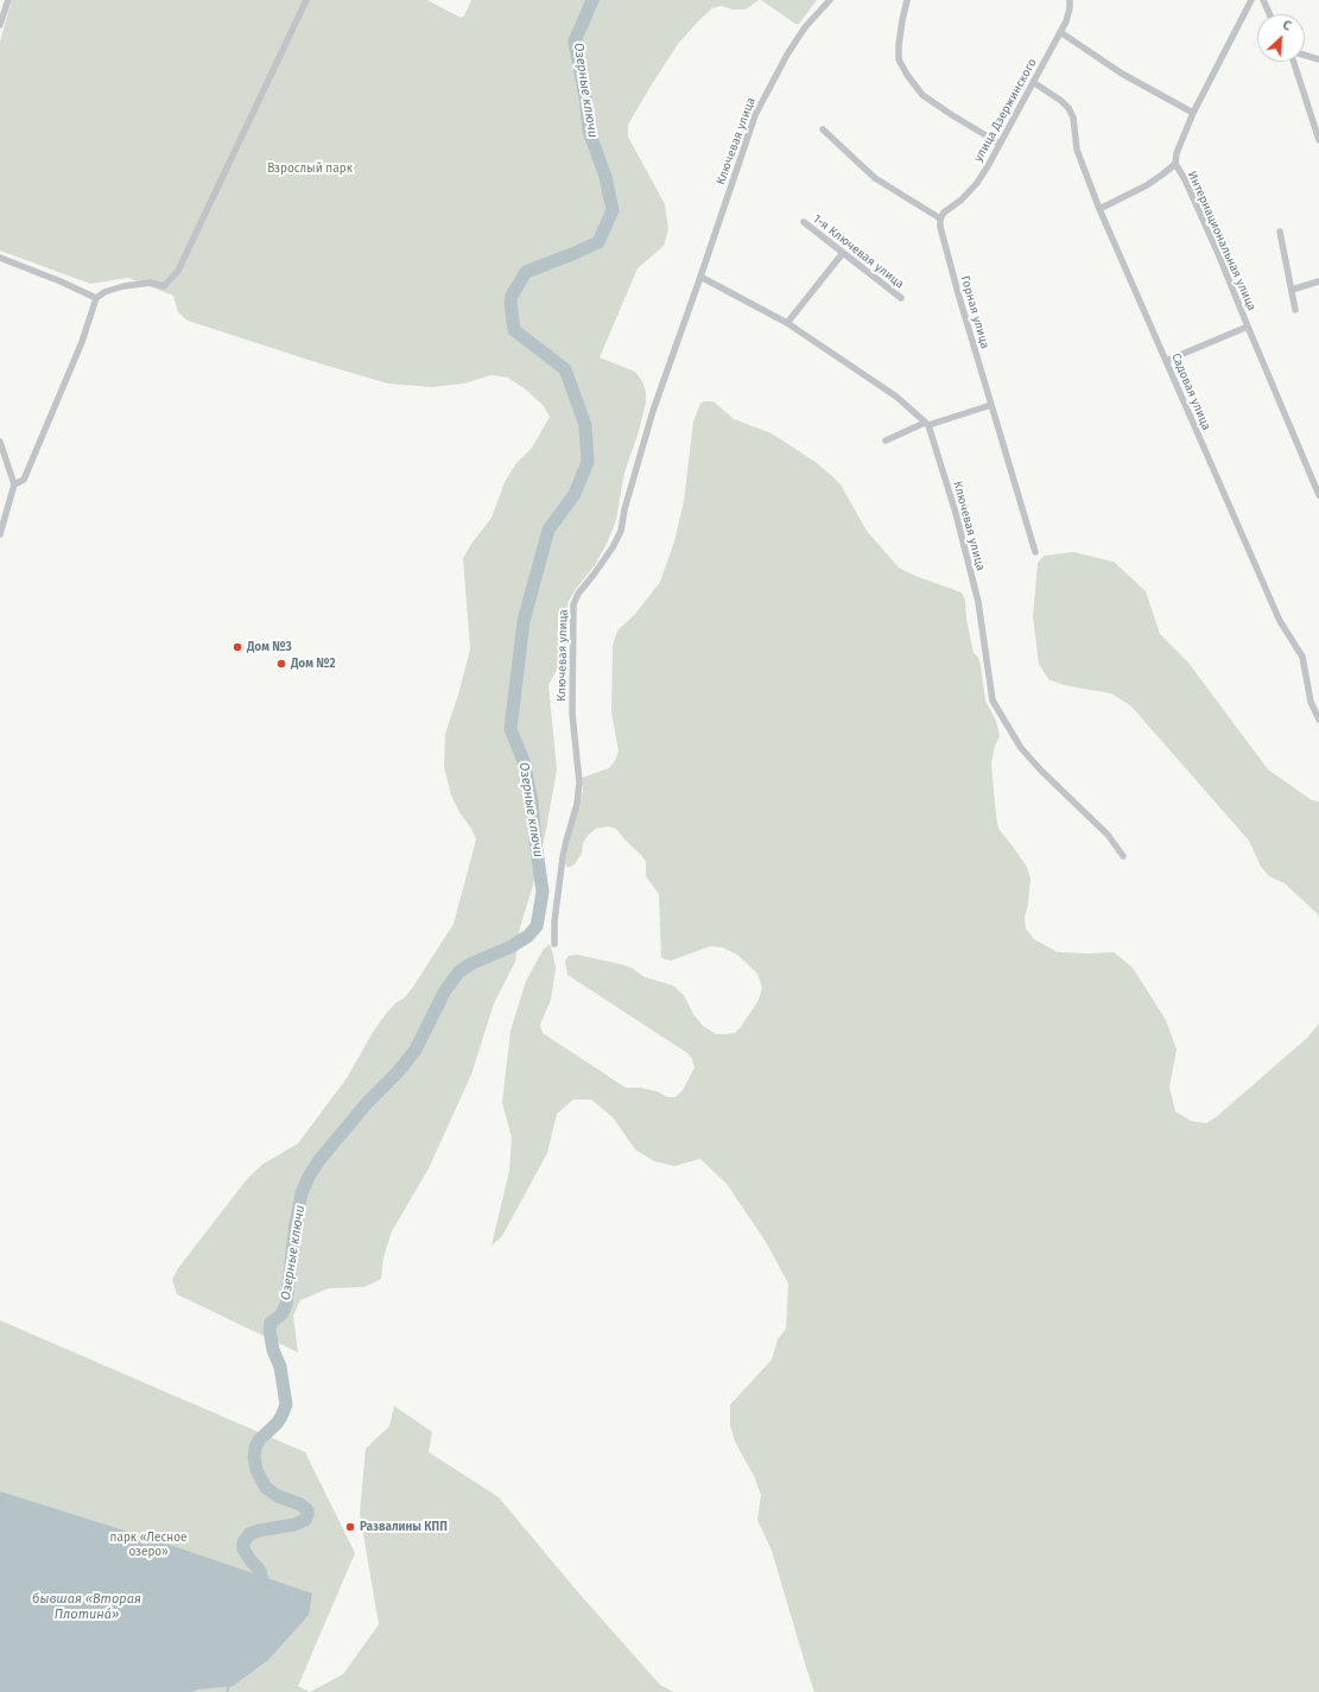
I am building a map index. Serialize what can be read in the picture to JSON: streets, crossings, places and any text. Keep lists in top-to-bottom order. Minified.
{"streets":{"street":["улица Дзержинского","Ключевая улица","Интернациональная улица","1-я Ключевая улица","Горная улица","Садовая улица"]},"crossings":[["улица Дзержинского","Горная улица"],["улица Дзержинского","Садовая улица"]],"water":["Озерные ключи","бывшая «Вторая Плотинá»"],"parks":["Взрослый парк","парк «Лесное озеро»"],"places":["Дом №3","Дом №2","Развалины КПП"],"north":"top right"}
